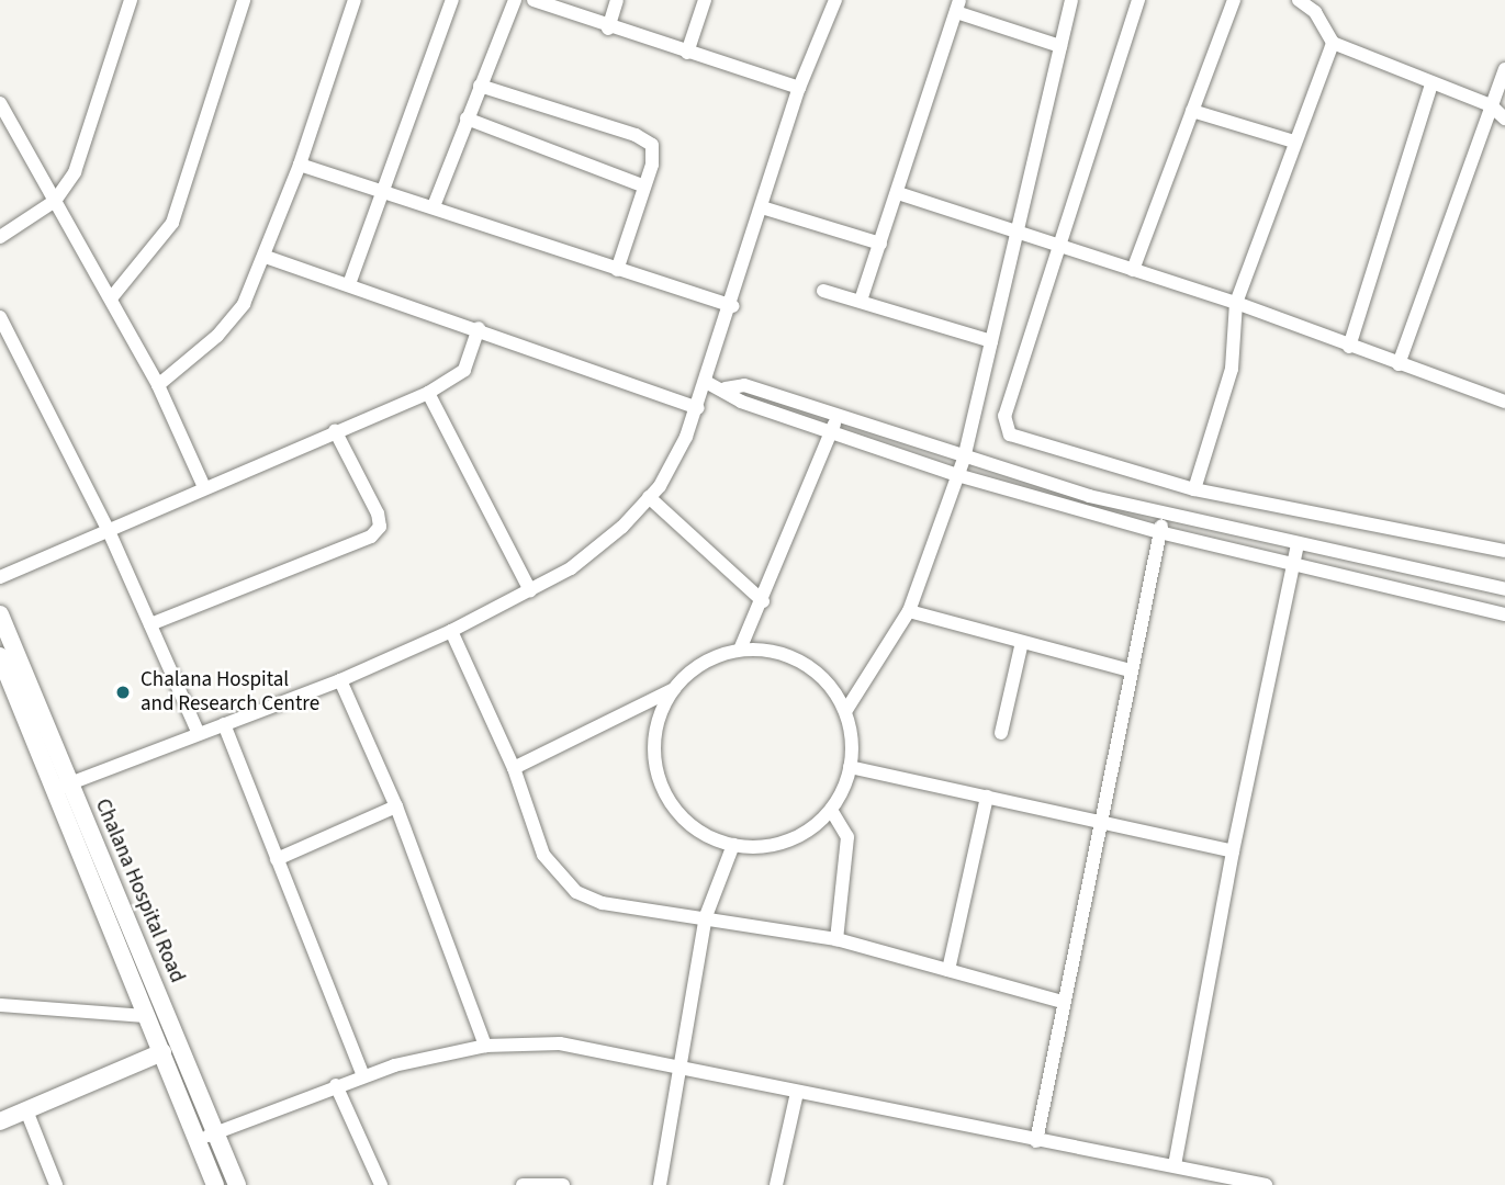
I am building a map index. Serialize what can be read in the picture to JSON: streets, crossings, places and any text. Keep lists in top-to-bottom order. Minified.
{"streets":{"street":["Chalana Hospital Road"]},"places":["Chalana Hospital and Research Centre"]}
